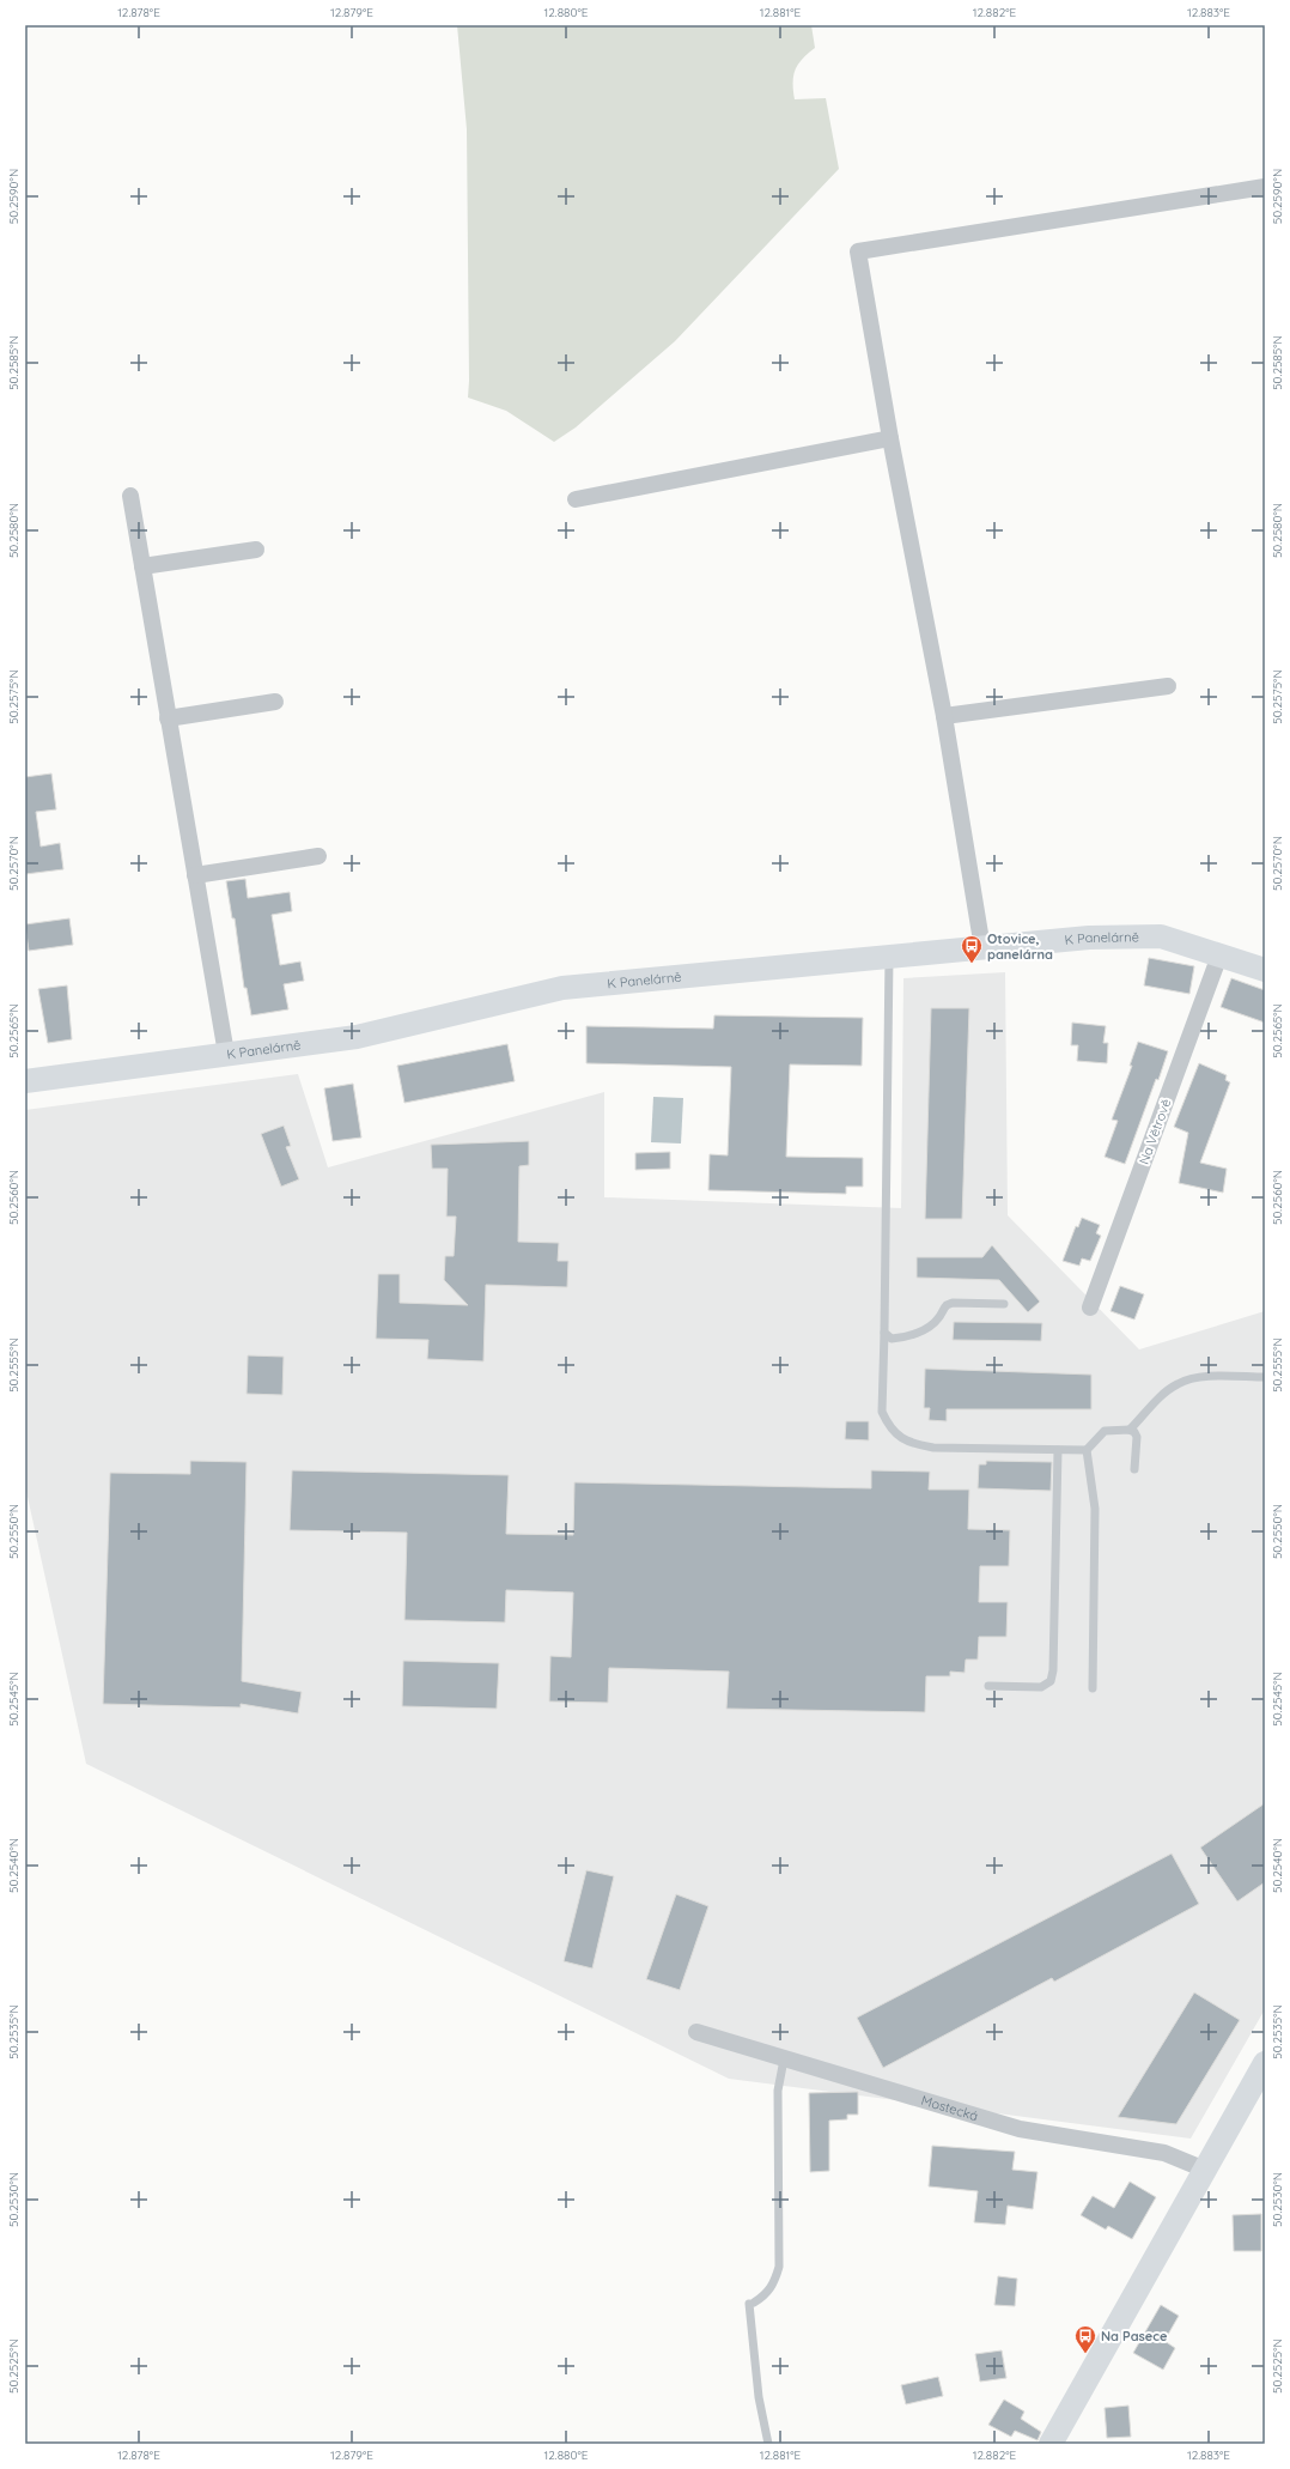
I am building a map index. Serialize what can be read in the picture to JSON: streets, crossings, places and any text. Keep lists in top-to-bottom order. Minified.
{"streets":{"street":["K Panelárně","Na Větrově","Mostecká"]},"crossings":[["K Panelárně","Na Větrově"]],"places":{"bus stop":["Otovice, panelárna","Na Pasece"]},"coordinates":["12.878°E","12.879°E","12.880°E","12.881°E","12.882°E","12.883°E","50.2590°N","50.2585°N","50.2580°N","50.2575°N","50.2570°N","50.2565°N","50.2560°N","50.2555°N","50.2550°N","50.2545°N","50.2540°N","50.2535°N","50.2530°N","50.2525°N"]}
